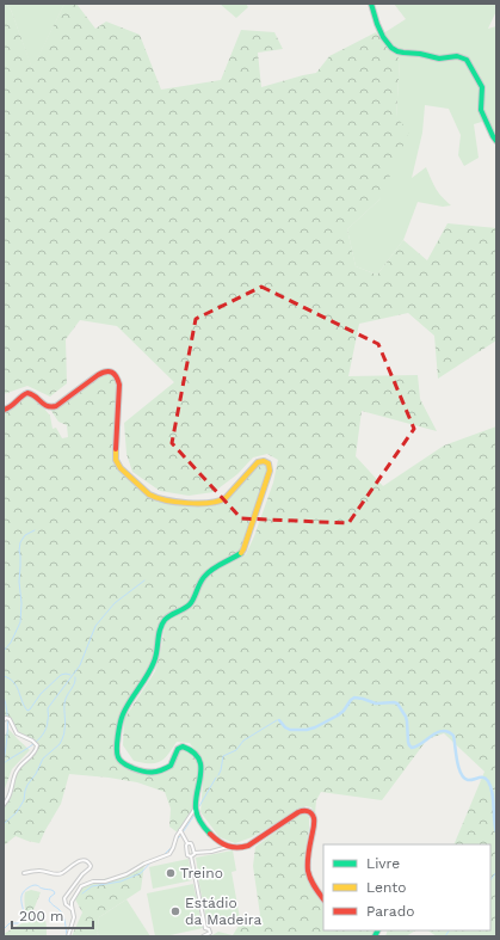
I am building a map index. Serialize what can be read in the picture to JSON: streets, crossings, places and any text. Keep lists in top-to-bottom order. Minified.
{"places":["Treino","Estádio da Madeira"],"legend":["Livre","Lento","Parado"],"scale_bar":"200 m"}
